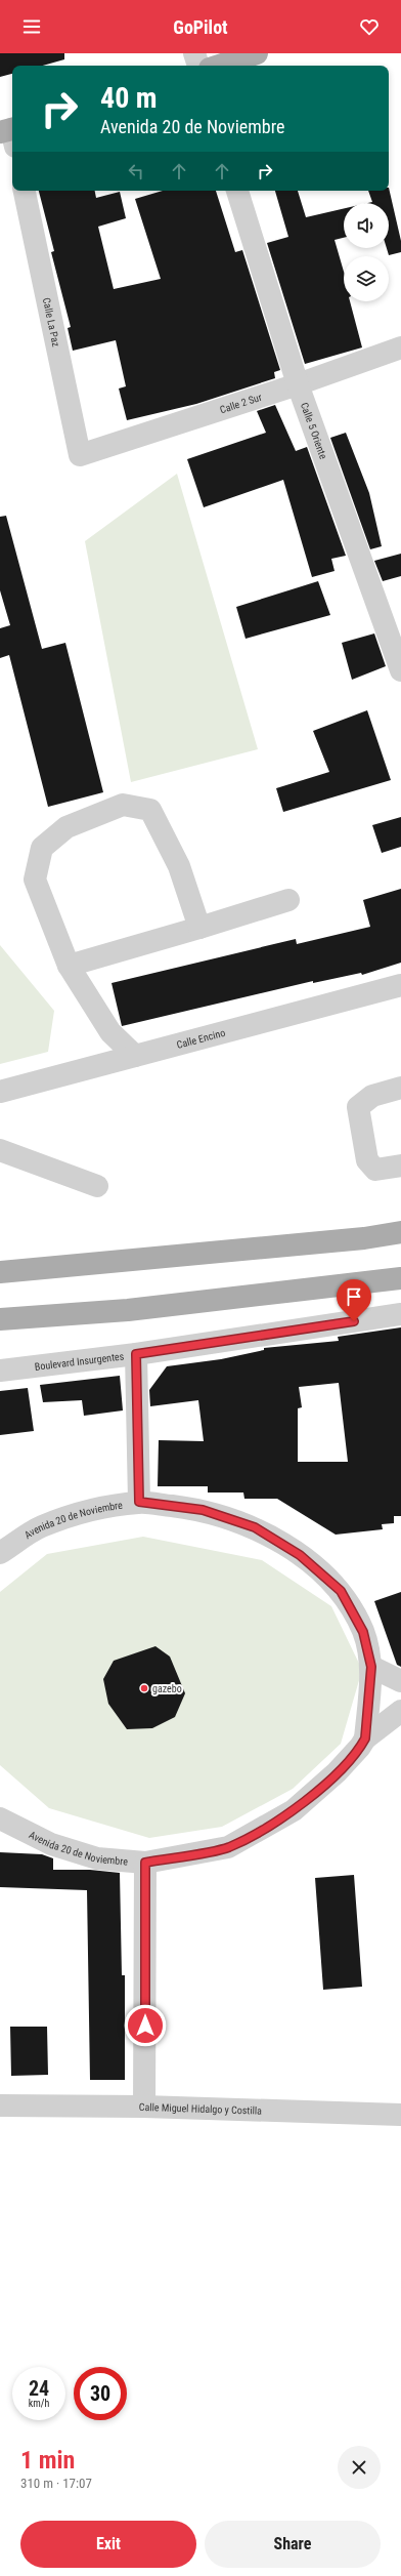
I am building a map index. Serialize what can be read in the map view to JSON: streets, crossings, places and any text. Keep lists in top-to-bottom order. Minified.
{"streets":{"street":["Calle La Paz","Calle 2 Sur","Calle 5 Oriente","Calle Encino","Boulevard Insurgentes","Avenida 20 de Noviembre","Calle Miguel Hidalgo y Costilla"]},"crossings":[["Calle La Paz","Calle 2 Sur"],["Calle 2 Sur","Calle 5 Oriente"]],"places":["gazebo"],"page":{"header":"GoPilot","turn":["40 m","Avenida 20 de Noviembre"],"speed":"24 km/h","limit":"30","heading":["1 min","310 m · 17:07"],"buttons":["Exit","Share"]}}
